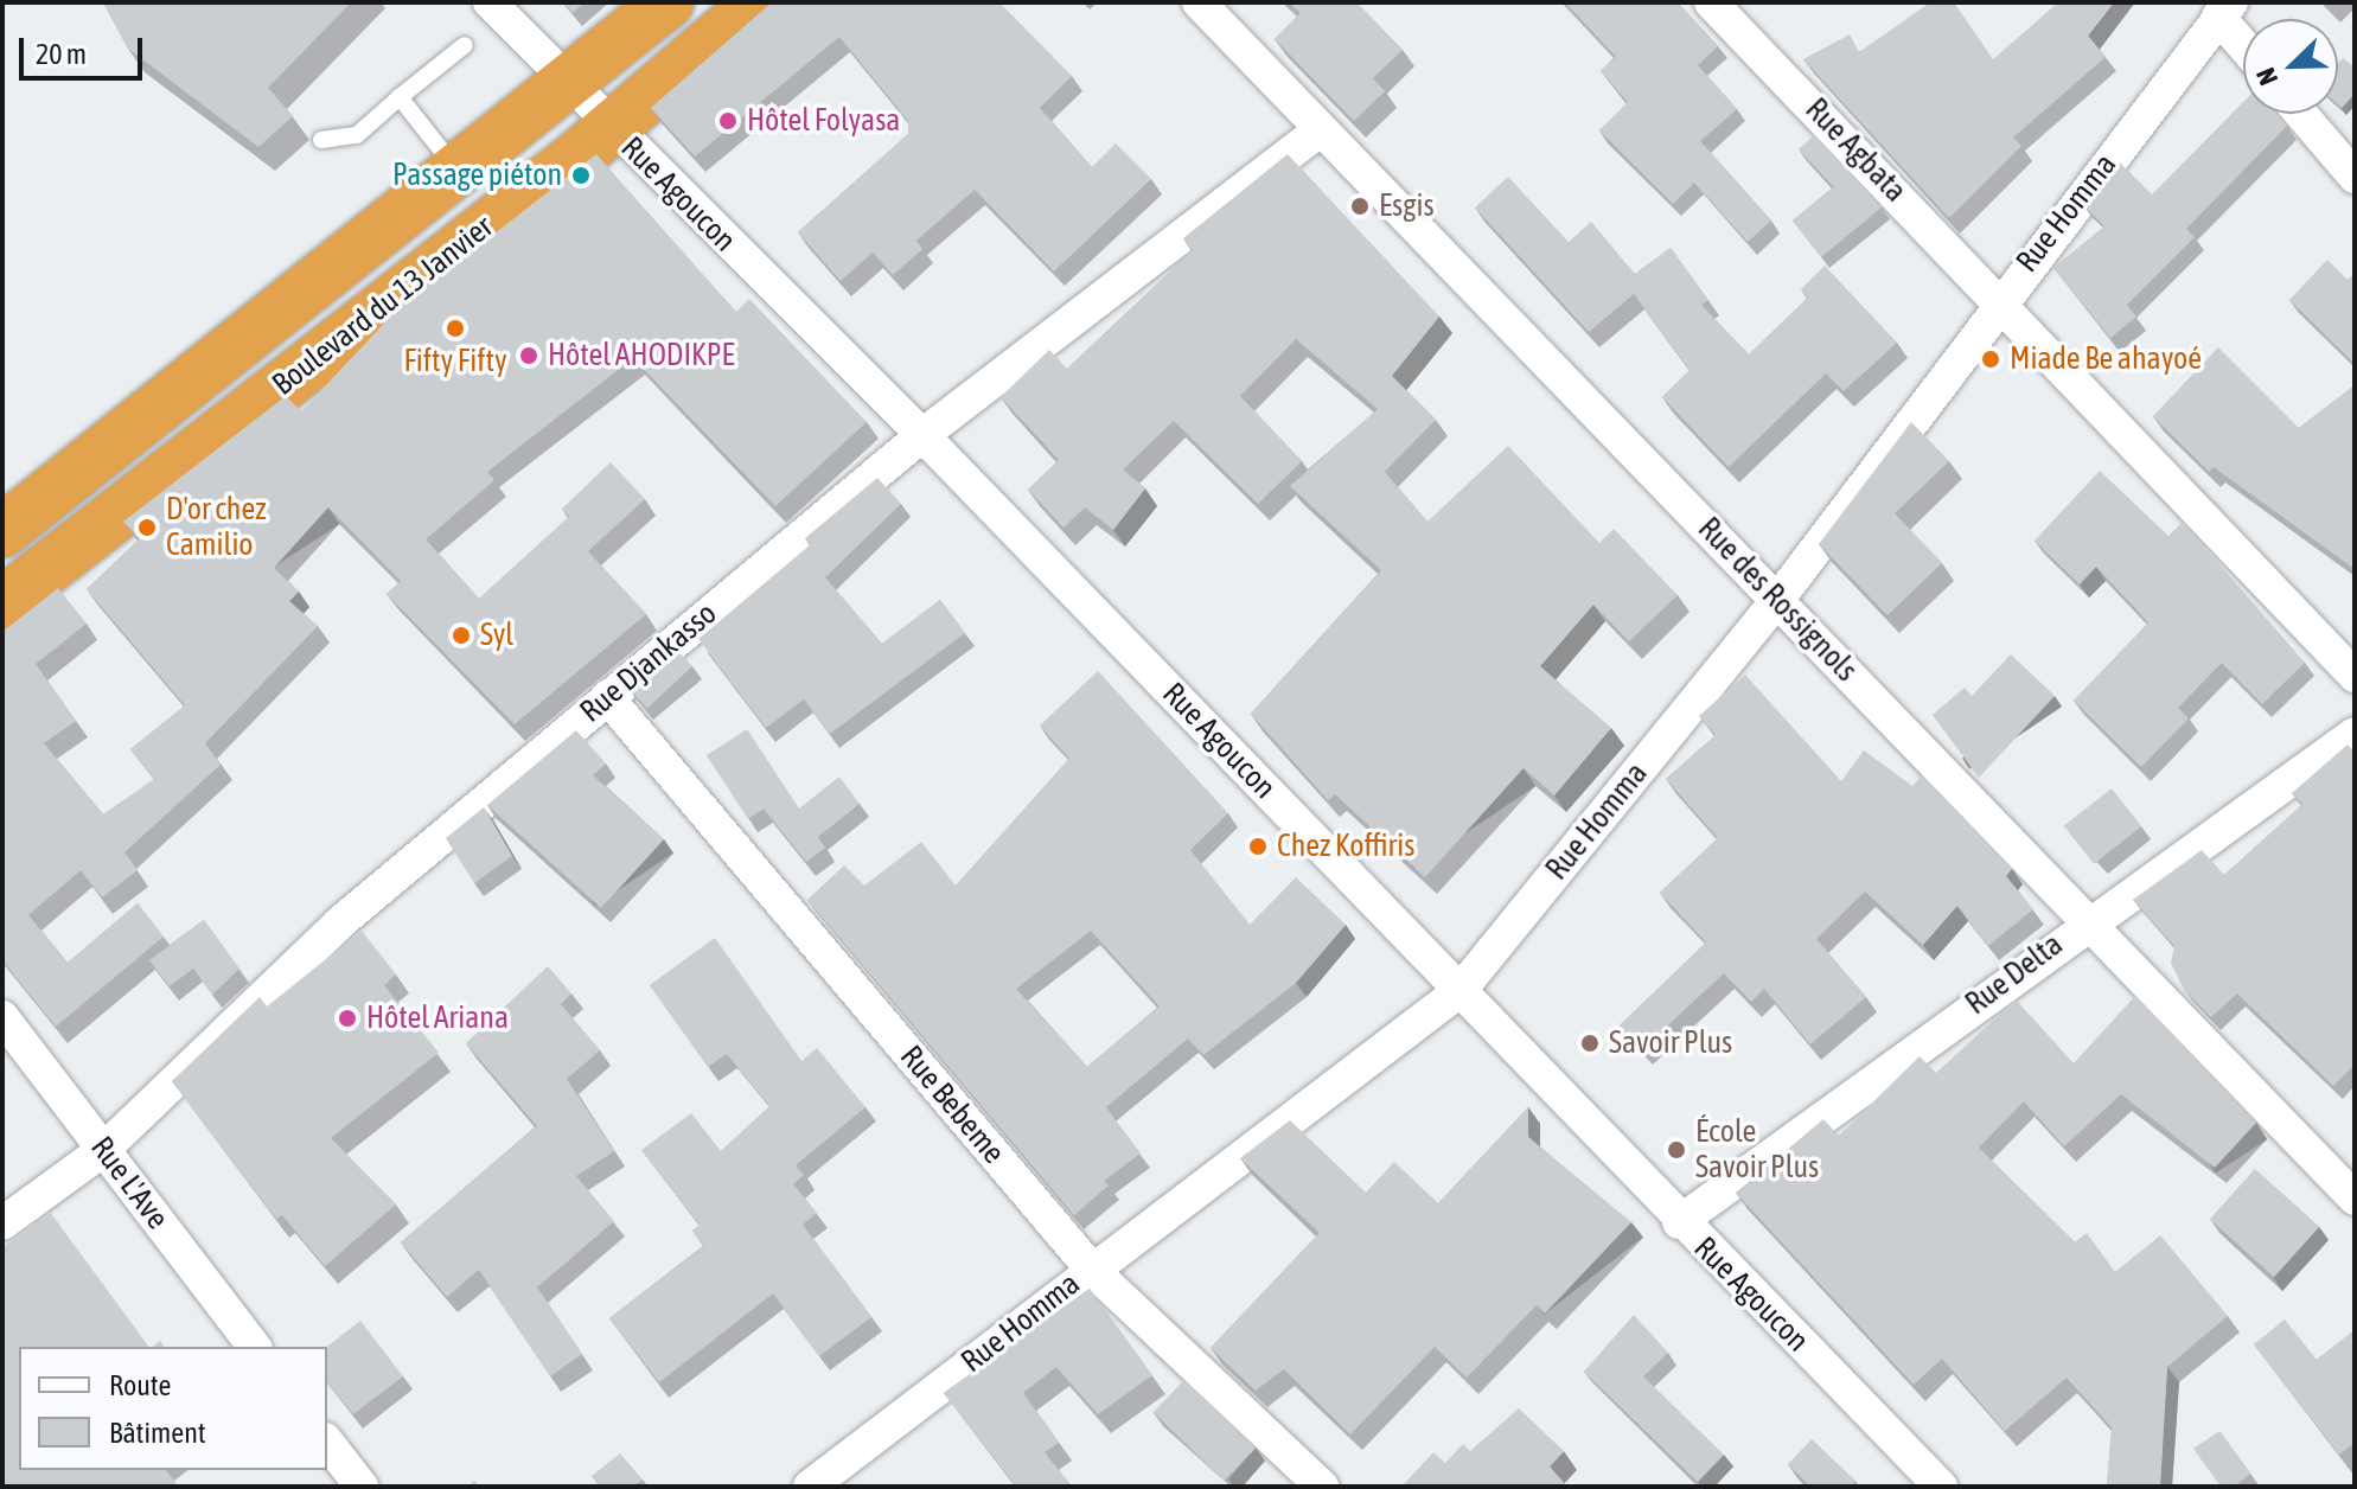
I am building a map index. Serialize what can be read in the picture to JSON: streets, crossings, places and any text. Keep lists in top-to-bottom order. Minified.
{"streets":{"highway":["Boulevard du 13 Janvier"],"street":["Rue Agbata","Rue Agoucon","Rue Homma","Rue des Rossignols","Rue Djankasso","Rue Delta","Rue Bebeme","Rue L'Ave"]},"crossings":[["Rue Agbata","Rue Homma"],["Rue Agoucon","Rue Homma"],["Rue Agoucon","Boulevard du 13 Janvier"],["Rue Agoucon","Rue Djankasso"],["Rue Agoucon","Rue Delta"],["Rue Homma","Rue des Rossignols"],["Rue Homma","Rue Bebeme"],["Rue des Rossignols","Rue Djankasso"],["Rue des Rossignols","Rue Delta"],["Rue Djankasso","Rue Bebeme"],["Rue Djankasso","Rue L'Ave"]],"places":["Hôtel Folyasa","Passage piéton","Esgis","Fifty Fifty","Hôtel AHODIKPE","Miade Be ahayoé","D'or chez Camilio","Syl","Chez Koffiris","Hôtel Ariana","Savoir Plus","École Savoir Plus"],"legend":["Route","Bâtiment"],"scale_bar":"20 m","north":"bottom left"}
